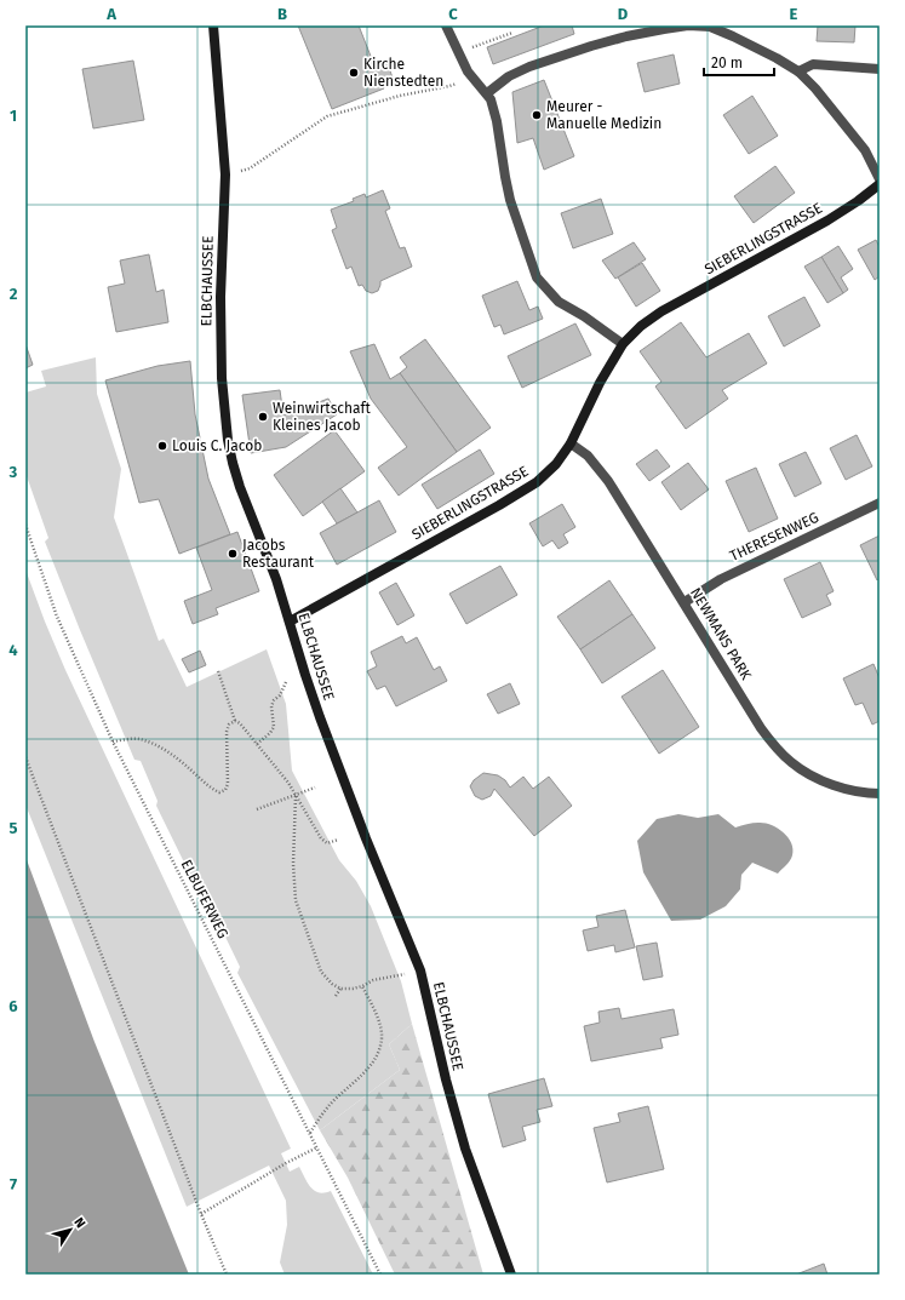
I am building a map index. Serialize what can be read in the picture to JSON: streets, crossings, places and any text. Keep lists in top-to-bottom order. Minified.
{"streets":{"main road":["SIEBERLINGSTRASSE","ELBCHAUSSEE"],"street":["THERESENWEG","NEWMANS PARK"],"path":["ELBUFERWEG"]},"crossings":[["SIEBERLINGSTRASSE","ELBCHAUSSEE"],["SIEBERLINGSTRASSE","NEWMANS PARK"],["THERESENWEG","NEWMANS PARK"]],"places":["Kirche Nienstedten","Meurer - Manuelle Medizin","Weinwirtschaft Kleines Jacob","Louis C. Jacob","Jacobs Restaurant"],"scale_bar":"20 m","north":"top right","grid":{"columns":["A","B","C","D","E"],"rows":["1","2","3","4","5","6","7"]}}
